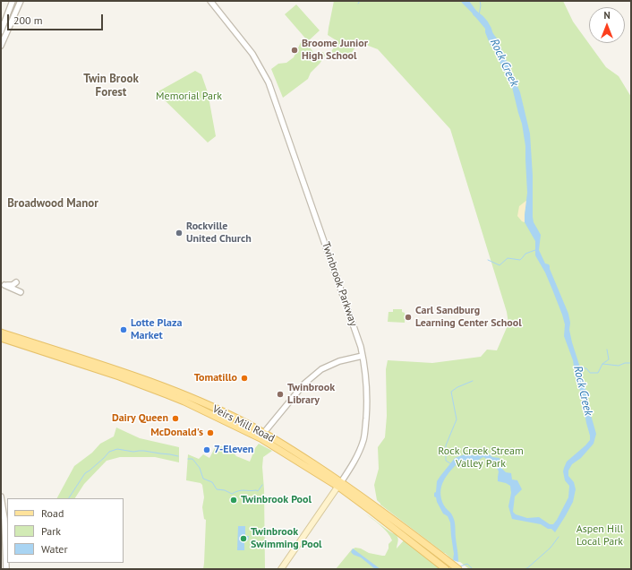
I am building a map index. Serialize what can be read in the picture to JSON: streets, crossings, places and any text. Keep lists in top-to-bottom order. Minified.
{"streets":{"main road":["Twinbrook Parkway","Veirs Mill Road"]},"crossings":[["Twinbrook Parkway","Veirs Mill Road"]],"districts":["Twin Brook Forest","Broadwood Manor"],"water":["Rock Creek"],"parks":["Memorial Park","Rock Creek Stream Valley Park","Aspen Hill Local Park"],"places":["Broome Junior High School","Rockville United Church","Carl Sandburg Learning Center School","Lotte Plaza Market","Tomatillo","Twinbrook Library","Dairy Queen","McDonald's","7-Eleven","Twinbrook Pool","Twinbrook Swimming Pool"],"legend":["Road","Park","Water"],"scale_bar":"200 m","north":"top"}
